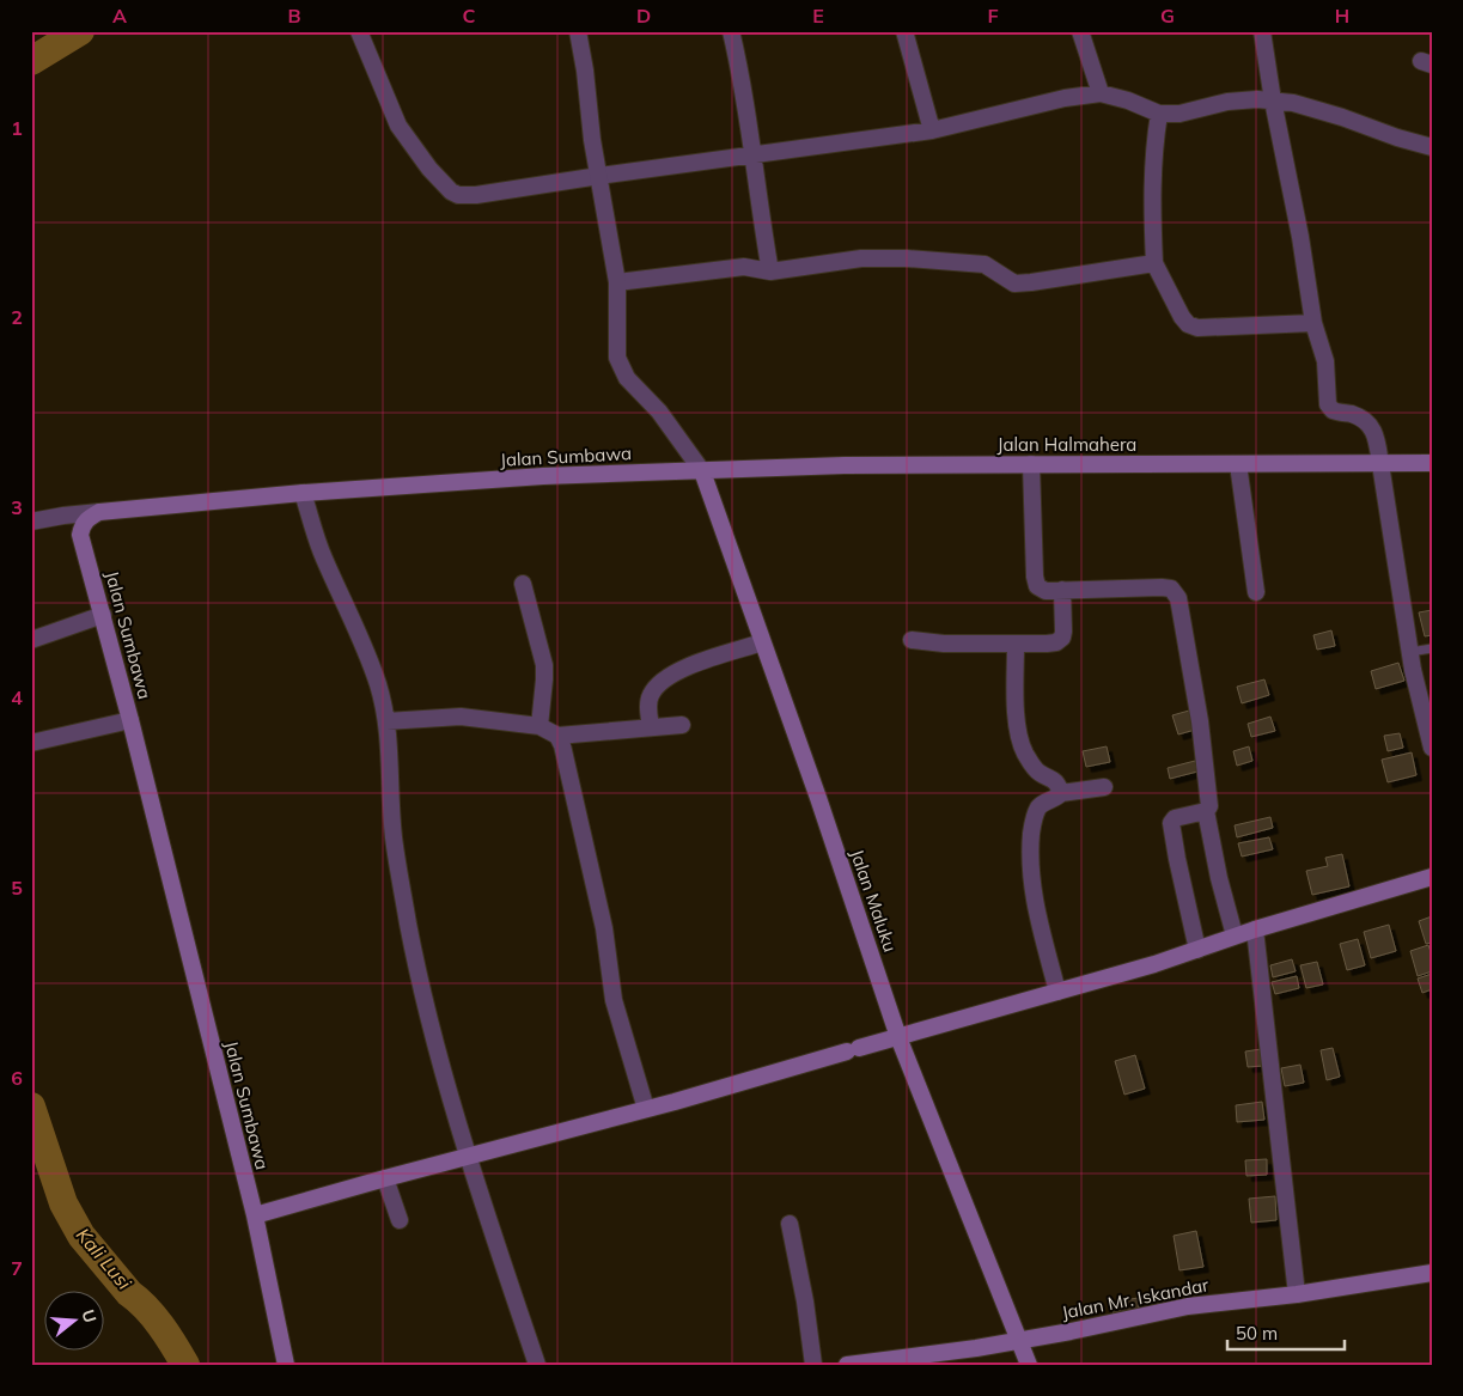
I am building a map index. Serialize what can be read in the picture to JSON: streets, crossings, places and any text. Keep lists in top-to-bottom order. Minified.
{"streets":{"main road":["Jalan Halmahera","Jalan Sumbawa","Jalan Maluku","Jalan Mr. Iskandar"]},"crossings":[["Jalan Halmahera","Jalan Sumbawa"],["Jalan Halmahera","Jalan Maluku"],["Jalan Sumbawa","Jalan Maluku"],["Jalan Maluku","Jalan Mr. Iskandar"]],"water":["Kali Lusi"],"scale_bar":"50 m","north":"right","grid":{"columns":["A","B","C","D","E","F","G","H"],"rows":["1","2","3","4","5","6","7"]}}
